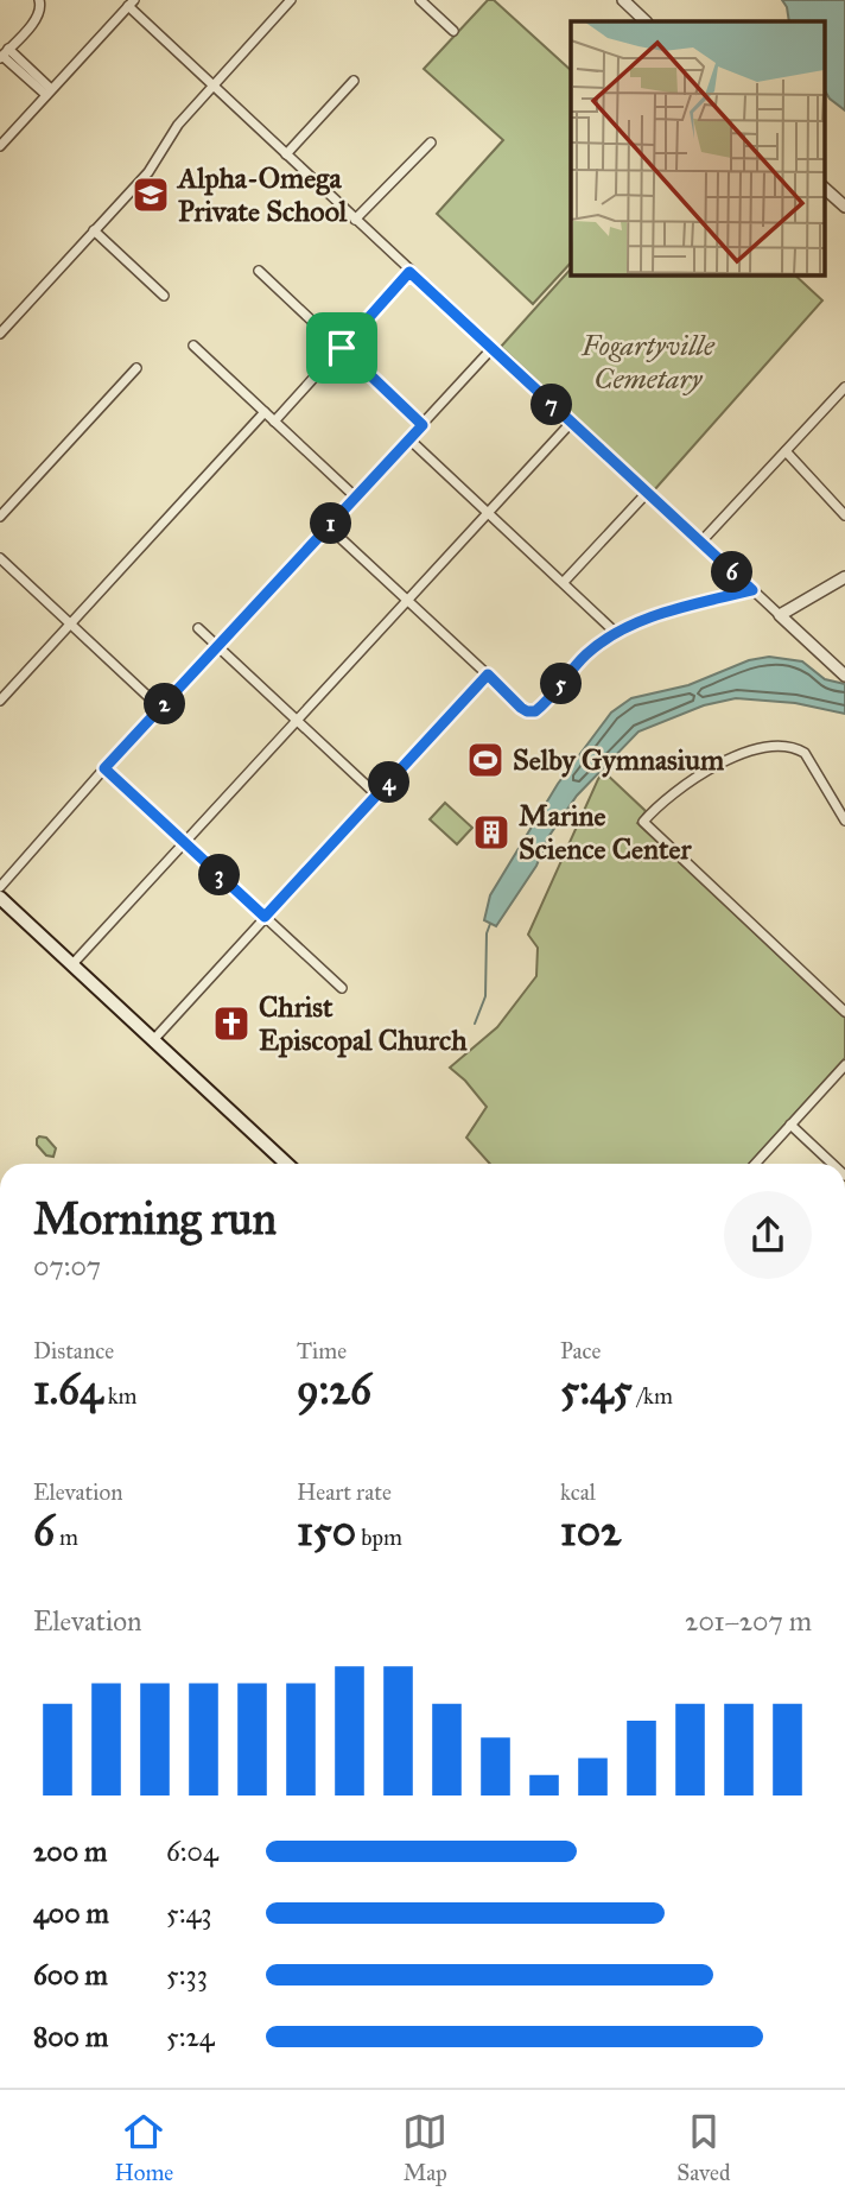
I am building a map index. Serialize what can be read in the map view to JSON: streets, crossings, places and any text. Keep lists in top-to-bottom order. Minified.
{"parks":["Fogartyville Cemetary"],"places":{"school or university":["Alpha-Omega Private School"],"sports":["Selby Gymnasium"],"building":["Marine Science Center"],"church":["Christ Episcopal Church"]},"page":{"pins":["7","1","6","5","2","4","3"],"heading":["Morning run","07:07"],"stats":[["Distance","1.64 km"],["Time","9:26"],["Pace","5:45 /km"],["Elevation","6 m"],["Heart rate","150 bpm"],["kcal","102"]],"chart":["Elevation","201–207 m"],"list":[{"name":"200 m","note":"6:04"},{"name":"400 m","note":"5:43"},{"name":"600 m","note":"5:33"},{"name":"800 m","note":"5:24"}],"tabs":["Home","Map","Saved"]}}
